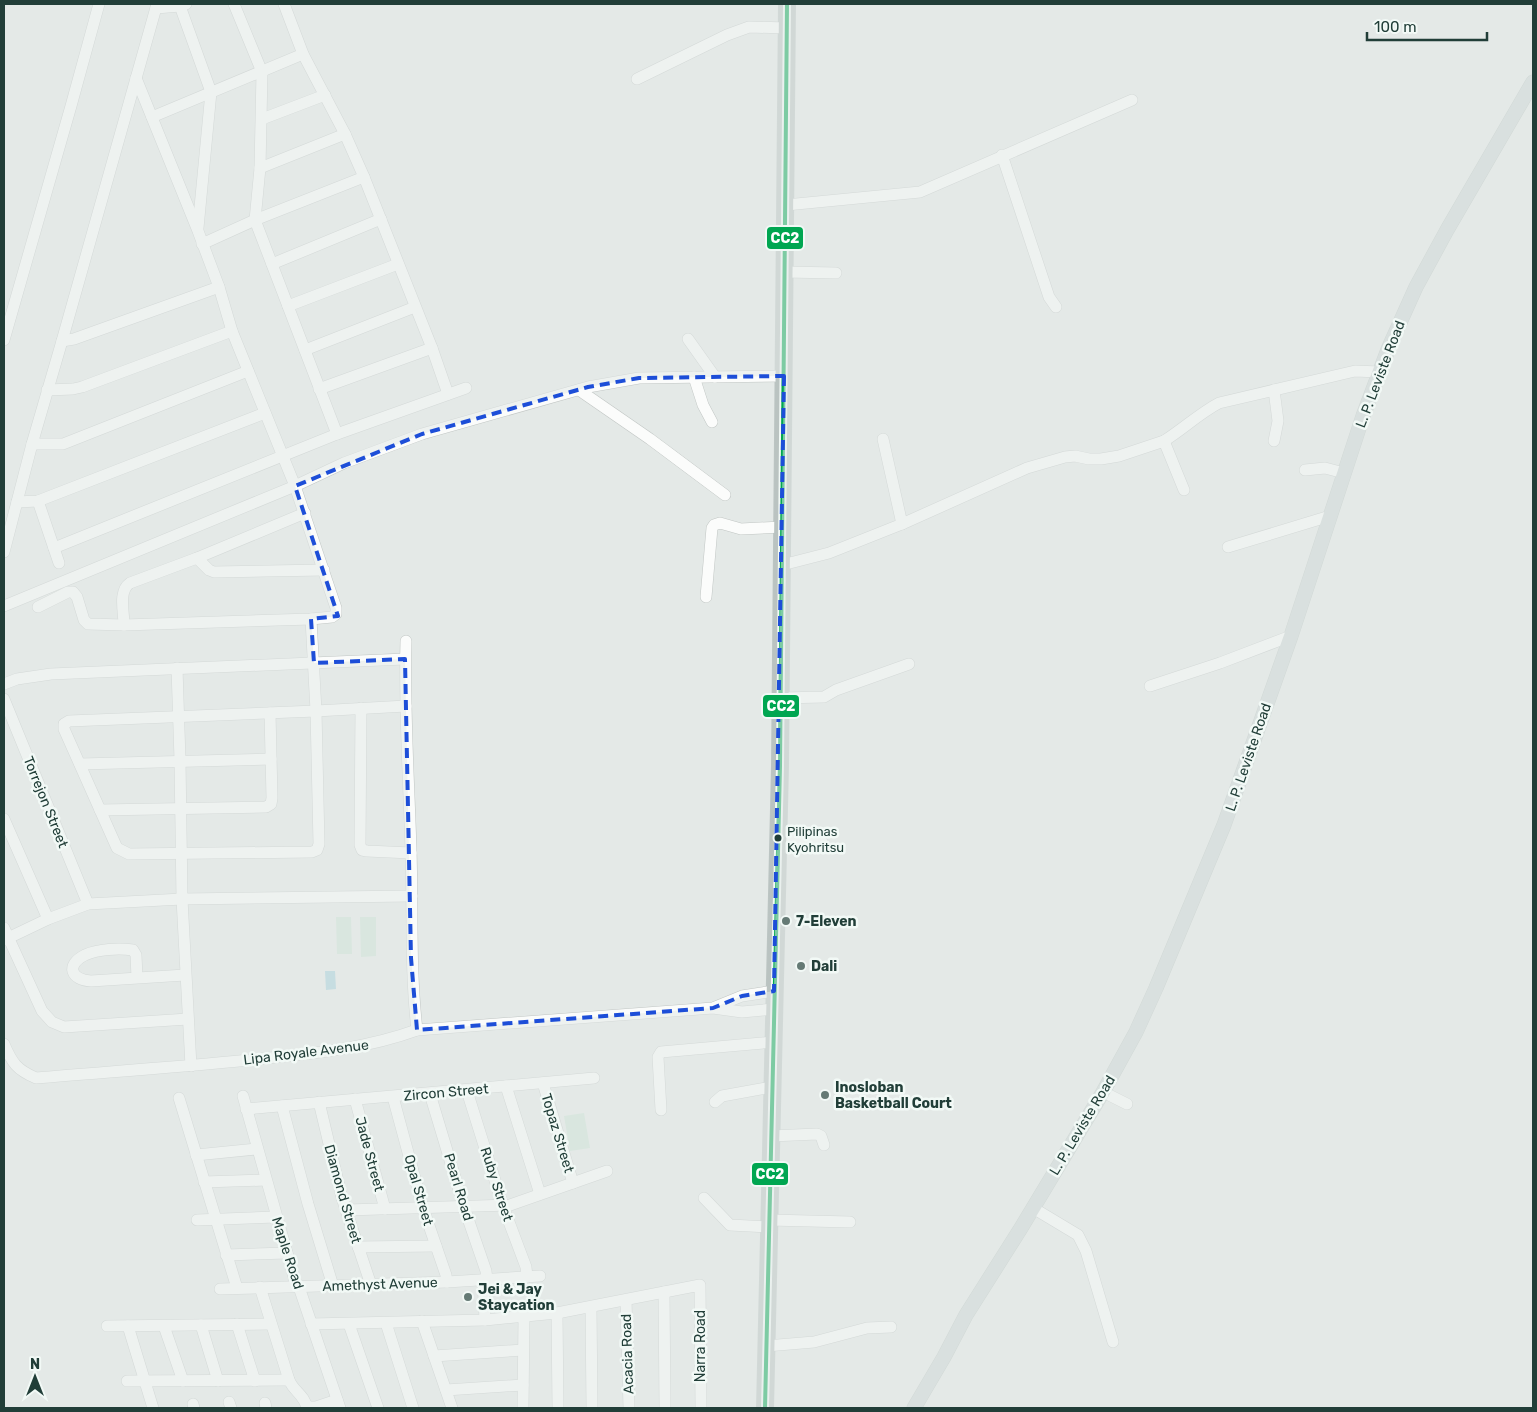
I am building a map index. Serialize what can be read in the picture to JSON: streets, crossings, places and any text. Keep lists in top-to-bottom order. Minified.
{"streets":{"main road":["L. P. Leviste Road"],"street":["Torrejon Street","Lipa Royale Avenue","Zircon Street","Topaz Street","Jade Street","Ruby Street","Pearl Road","Opal Street","Diamond Street","Maple Road","Amethyst Avenue","Narra Road","Acacia Road"]},"crossings":[["Zircon Street","Topaz Street"],["Zircon Street","Jade Street"],["Zircon Street","Ruby Street"],["Zircon Street","Pearl Road"],["Zircon Street","Opal Street"],["Zircon Street","Diamond Street"],["Zircon Street","Maple Road"],["Ruby Street","Amethyst Avenue"],["Pearl Road","Amethyst Avenue"],["Opal Street","Amethyst Avenue"],["Diamond Street","Amethyst Avenue"],["Maple Road","Amethyst Avenue"]],"places":["Pilipinas Kyohritsu","7-Eleven","Dali","Inosloban Basketball Court","Jei & Jay Staycation"],"lines":["transit line CC2"],"scale_bar":"100 m","north":"top"}
